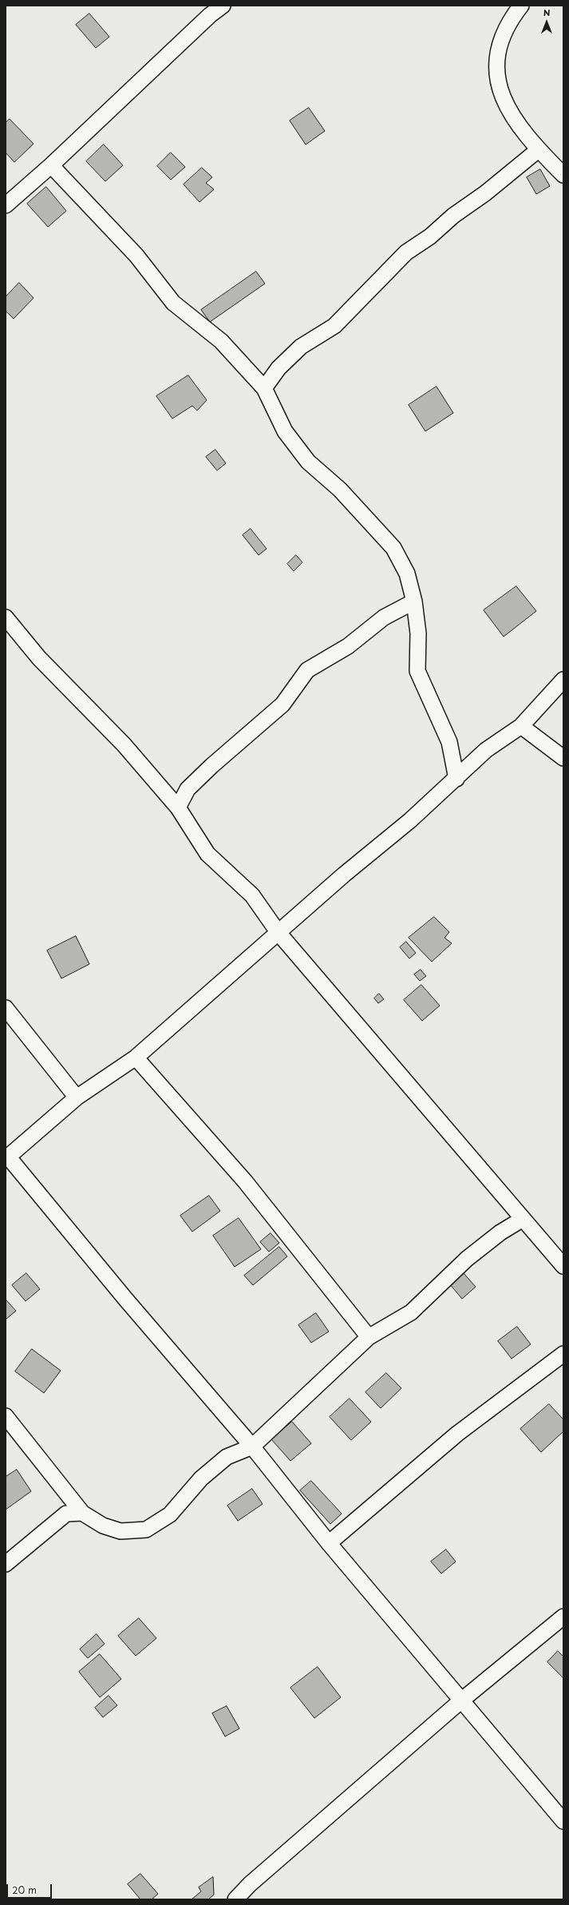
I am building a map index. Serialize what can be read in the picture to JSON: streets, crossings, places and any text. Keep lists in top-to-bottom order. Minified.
{"scale_bar":"20 m","north":"top"}
